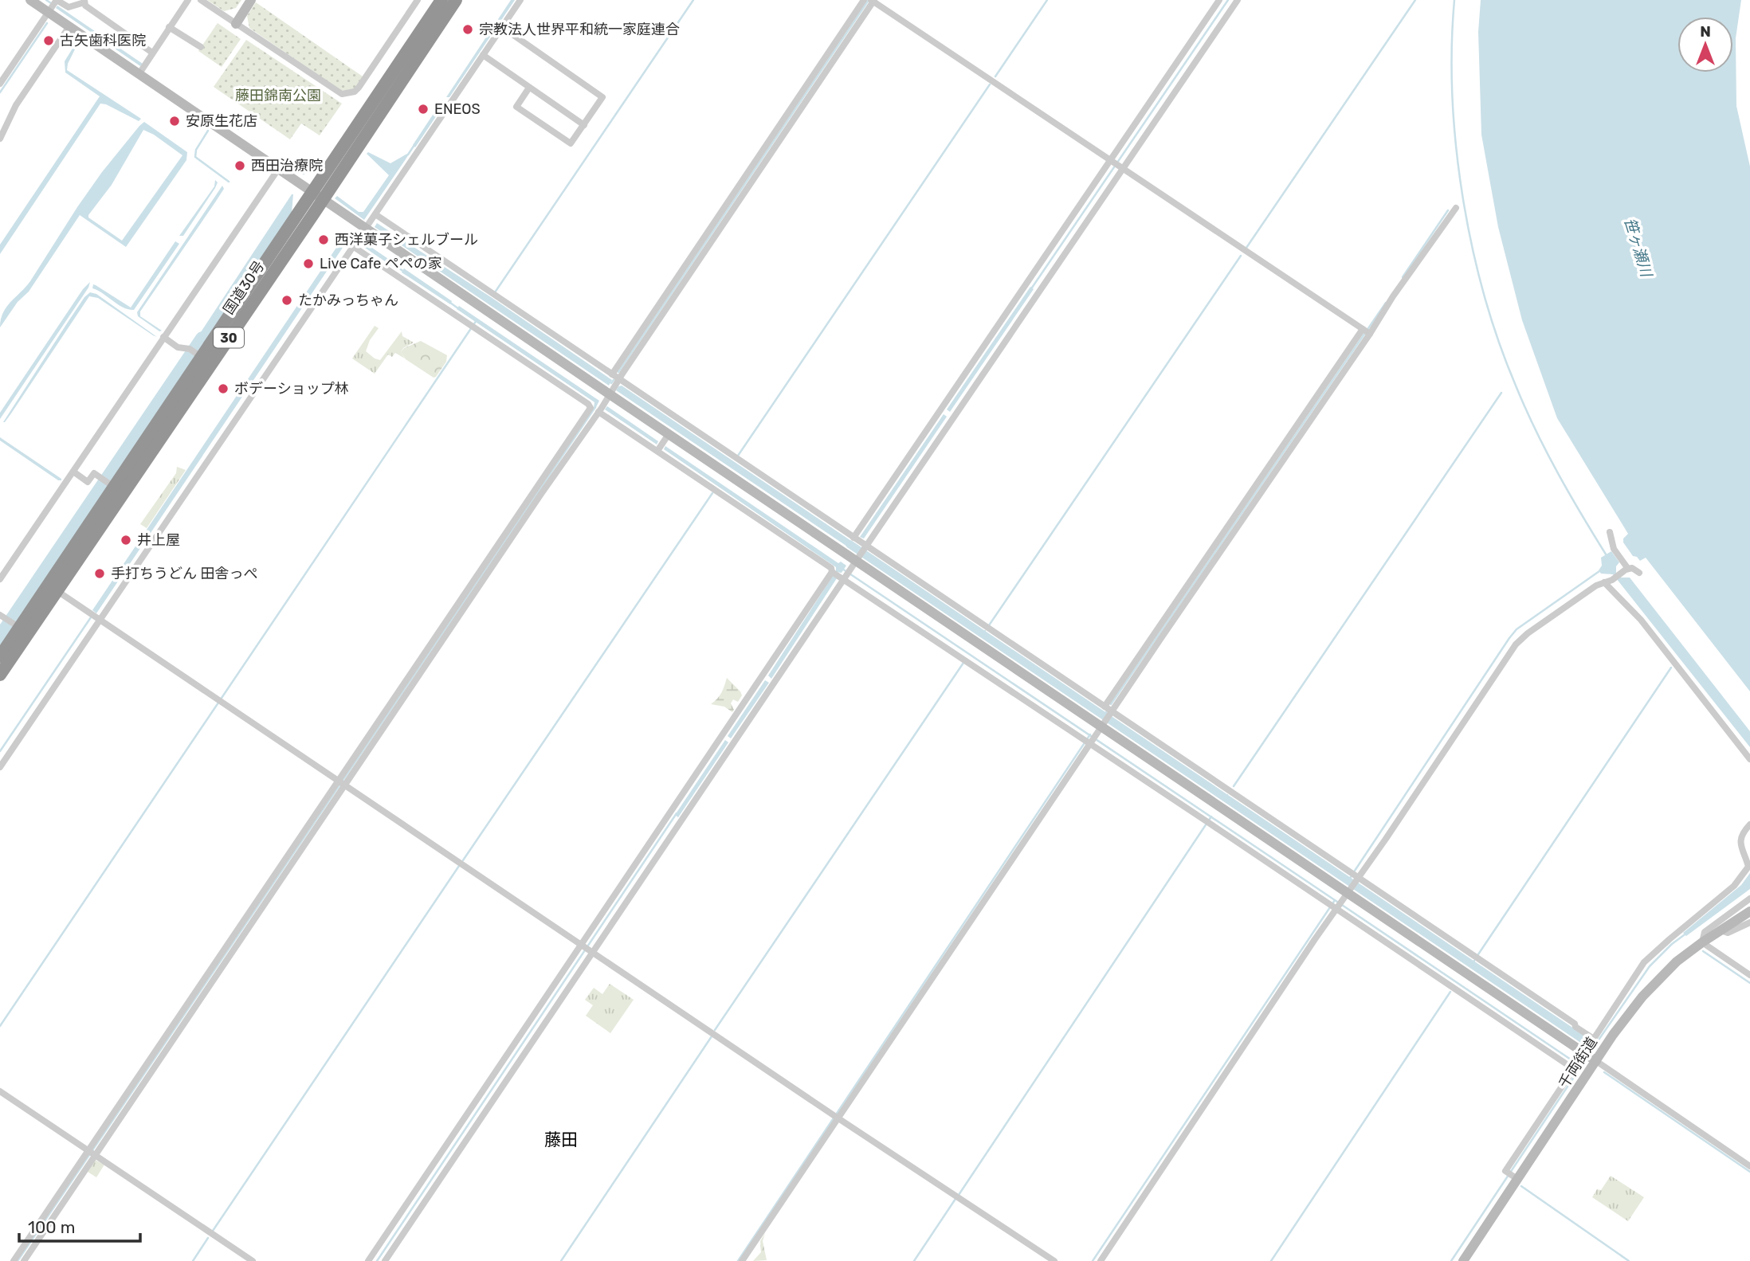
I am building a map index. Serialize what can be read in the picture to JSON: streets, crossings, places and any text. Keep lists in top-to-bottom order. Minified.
{"streets":{"highway":["国道30号","30"],"street":["千両街道"]},"districts":["藤田"],"water":["笹ヶ瀬川"],"parks":["藤田錦南公園"],"places":["宗教法人世界平和統一家庭連合","古矢歯科医院","ENEOS","安原生花店","西田治療院","西洋菓子シェルブール","Live Cafe ペペの家","たかみっちゃん","ボデーショップ林","井上屋","手打ちうどん 田舎っぺ"],"scale_bar":"100 m","north":"top"}
